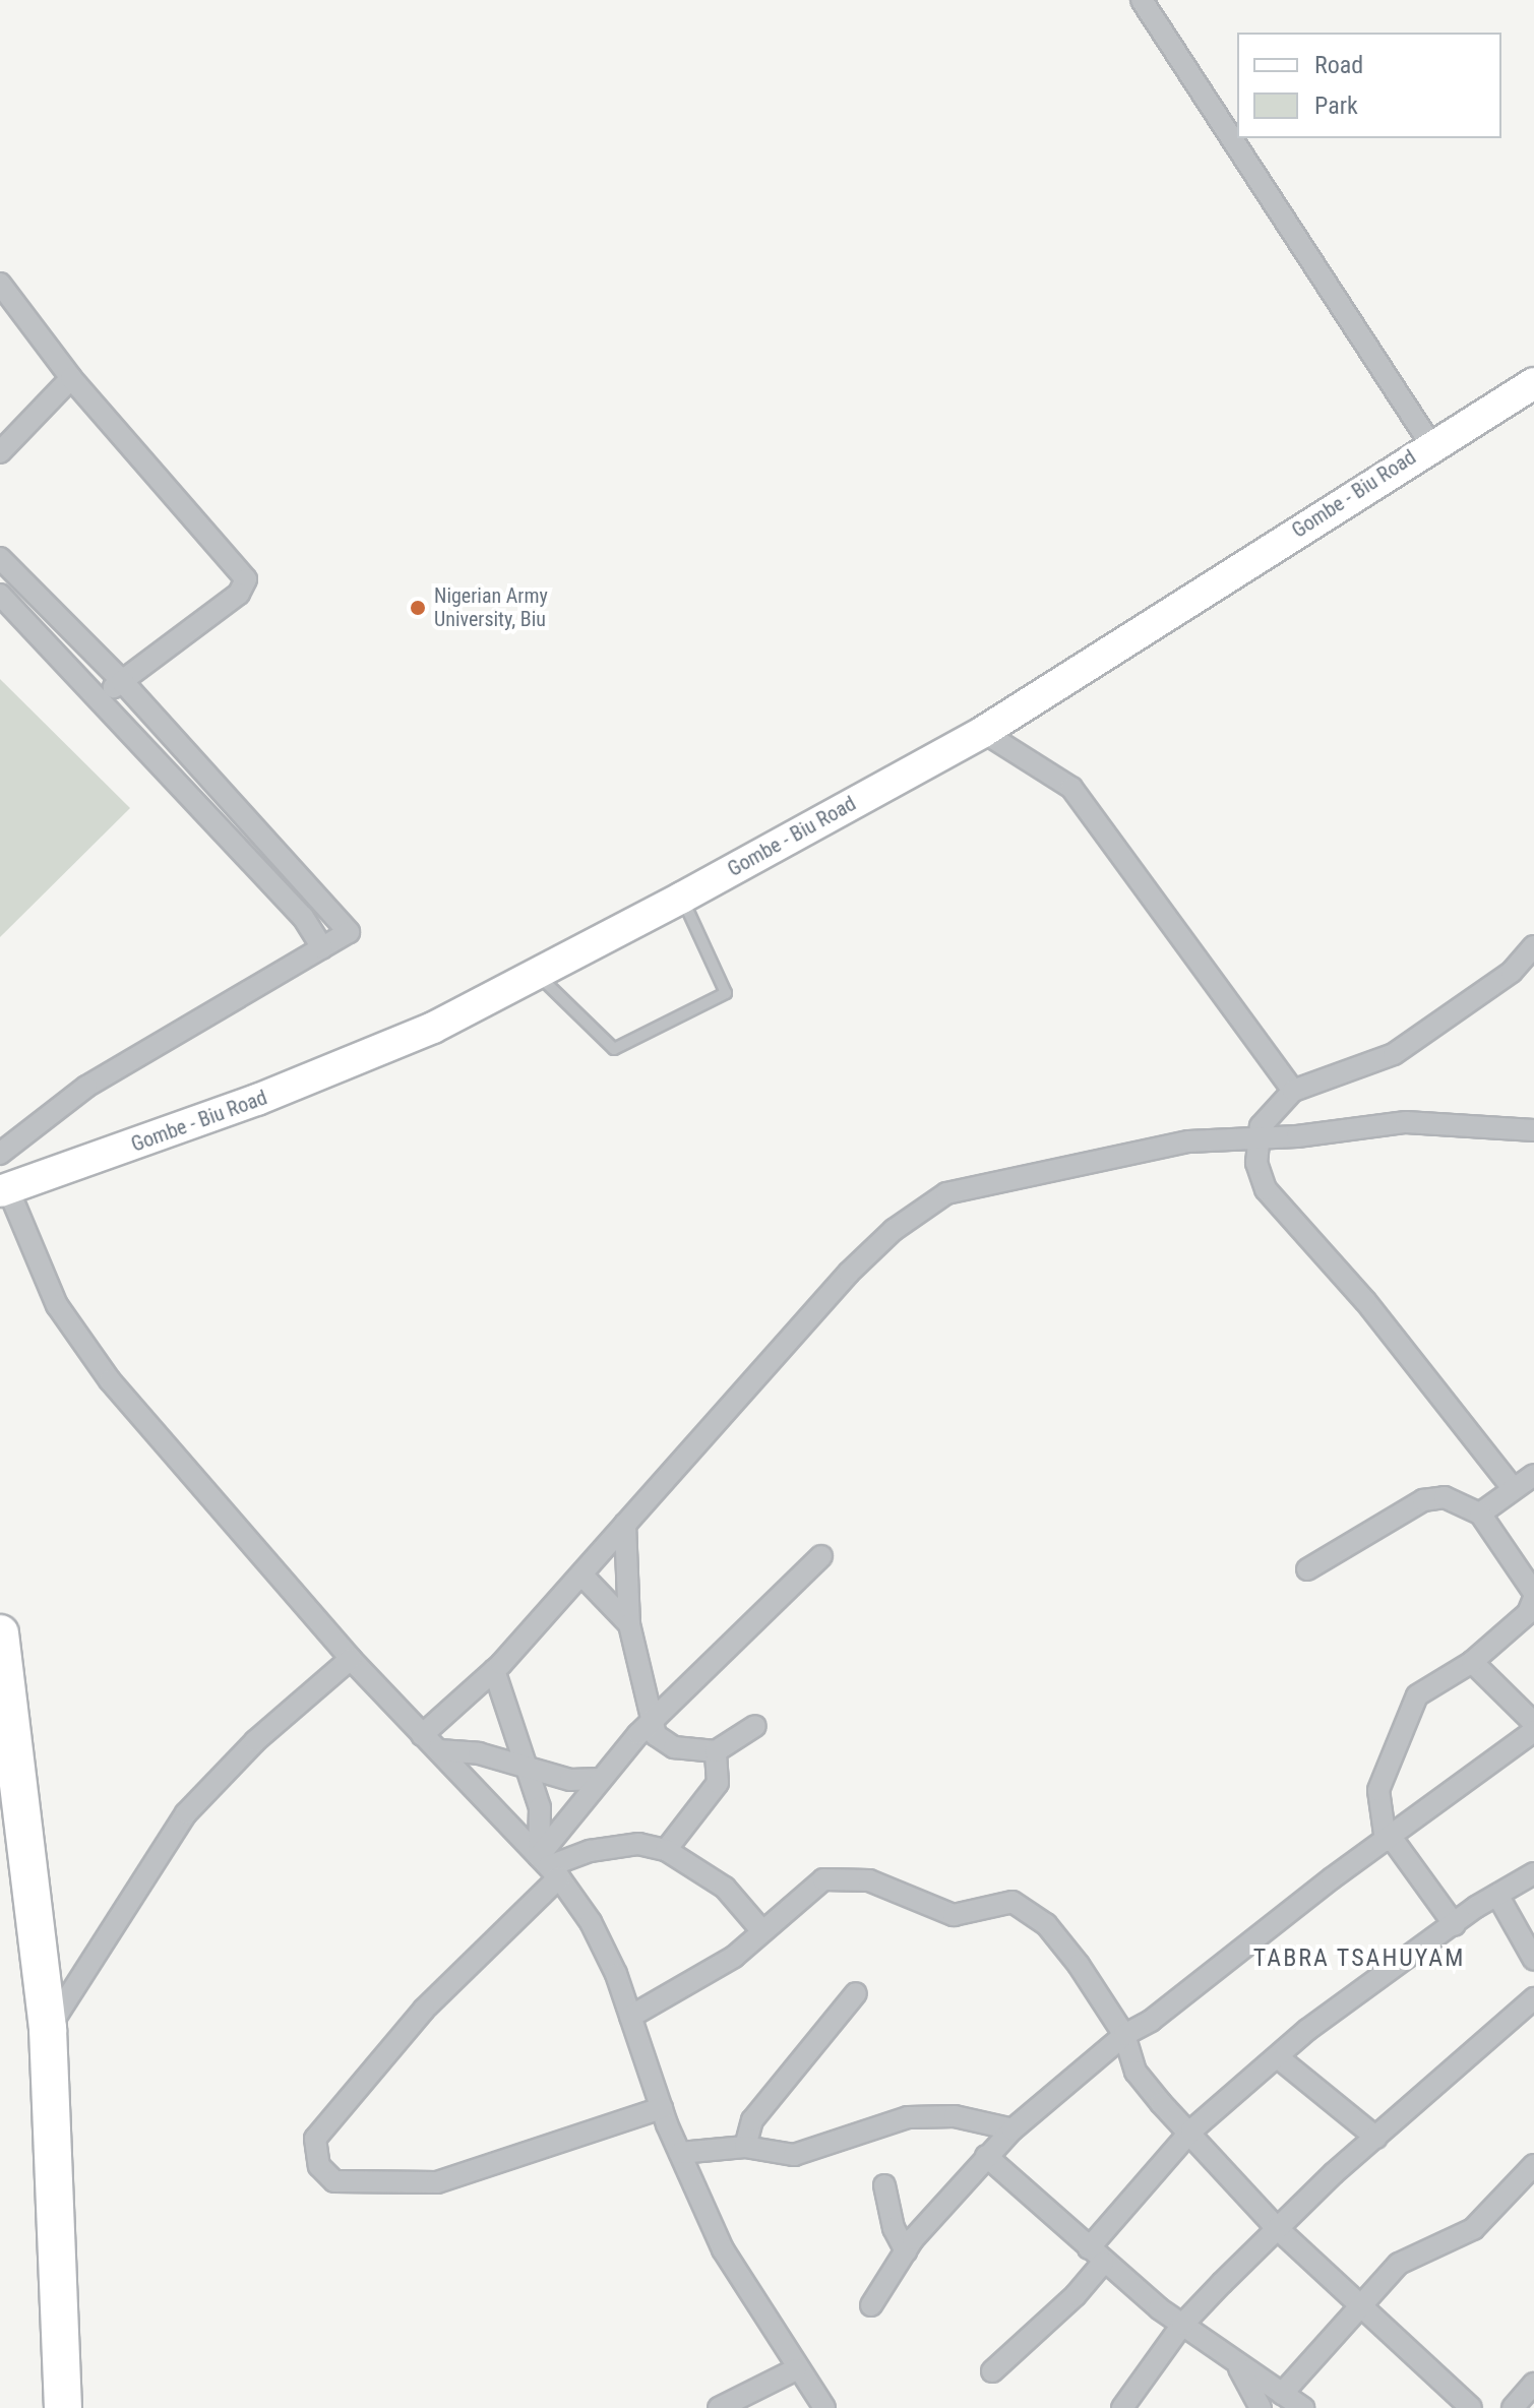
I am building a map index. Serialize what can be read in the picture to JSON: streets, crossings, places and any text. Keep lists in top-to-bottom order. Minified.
{"streets":{"main road":["Gombe - Biu Road"]},"districts":["TABRA TSAHUYAM"],"places":["Nigerian Army University, Biu"],"legend":["Road","Park"]}
